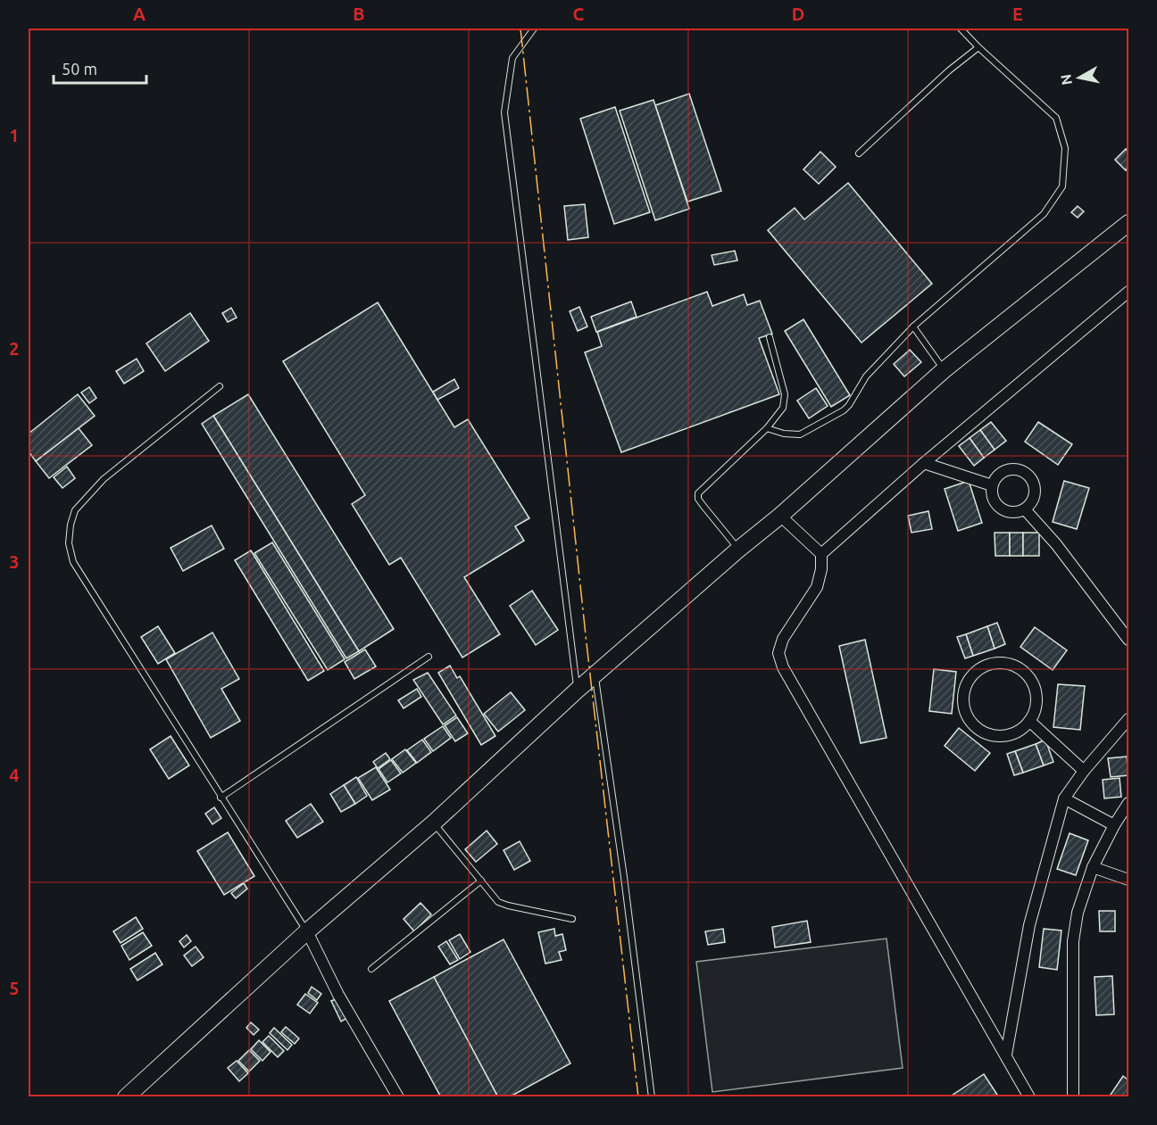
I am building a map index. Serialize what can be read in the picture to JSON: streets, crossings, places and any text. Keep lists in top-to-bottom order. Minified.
{"scale_bar":"50 m","north":"left","grid":{"columns":["A","B","C","D","E"],"rows":["1","2","3","4","5"]}}
